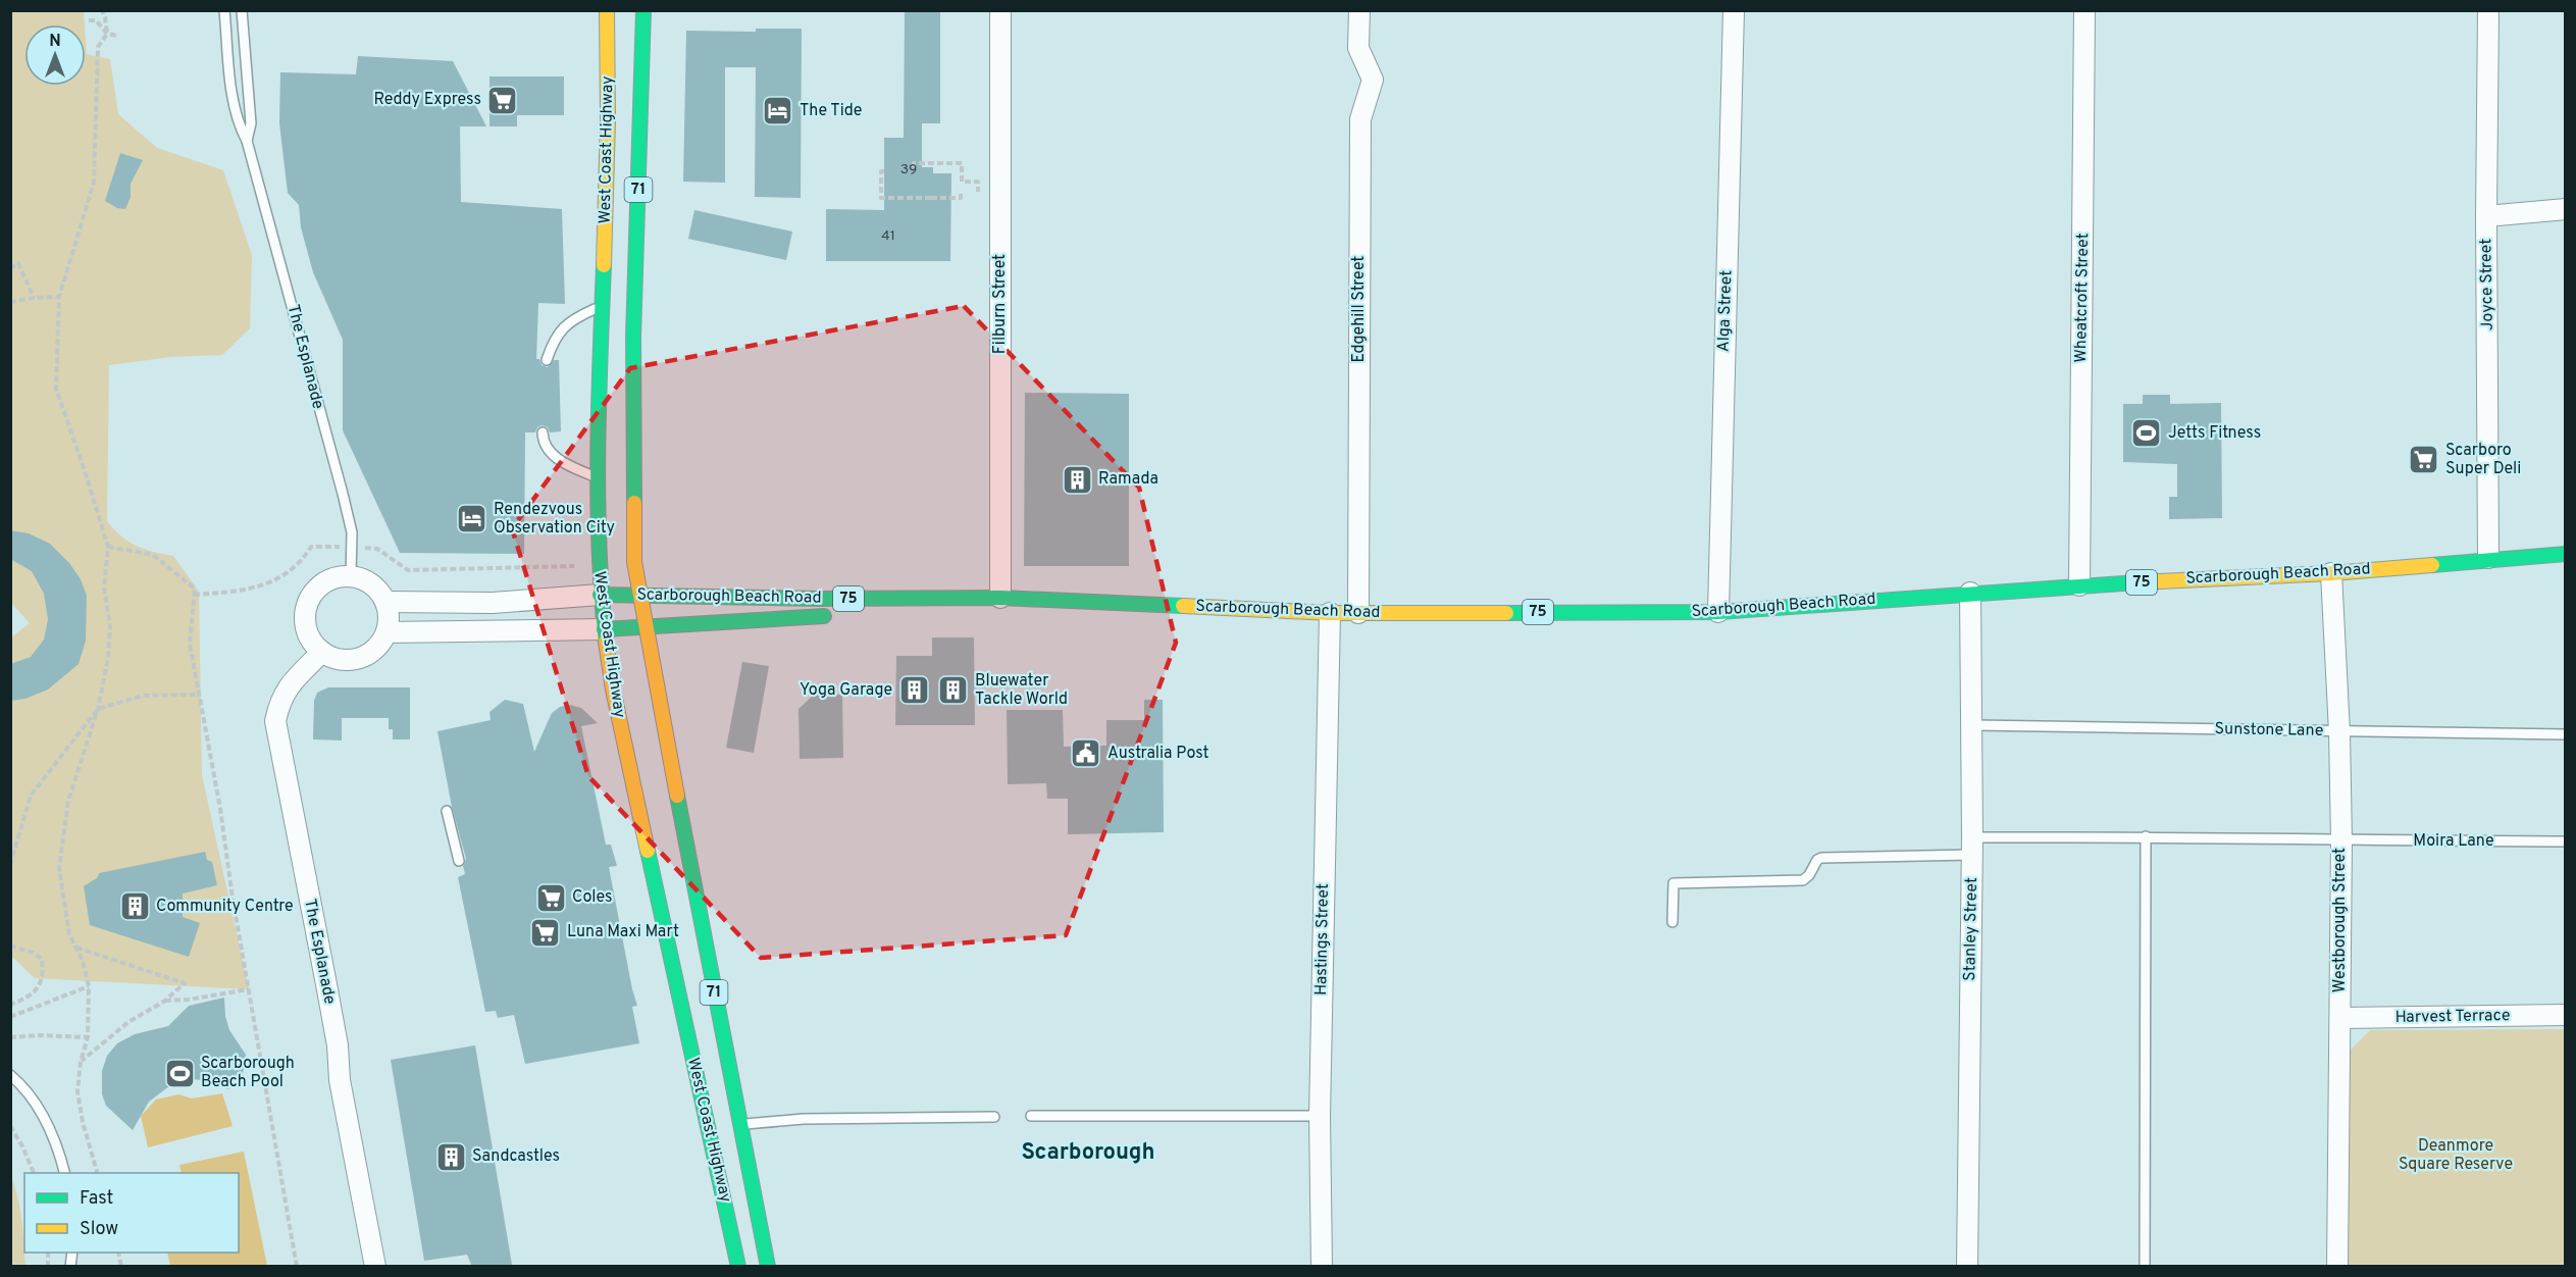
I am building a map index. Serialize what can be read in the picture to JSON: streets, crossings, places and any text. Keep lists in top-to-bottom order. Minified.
{"streets":{"main road":["West Coast Highway","71","Scarborough Beach Road","75"],"street":["Joyce Street","Wheatcroft Street","Filburn Street","Edgehill Street","Alga Street","The Esplanade","Westborough Street","Stanley Street","Hastings Street","Harvest Terrace"],"lane":["Sunstone Lane","Moira Lane"]},"crossings":[["West Coast Highway","Scarborough Beach Road"],["Joyce Street","Scarborough Beach Road"],["Wheatcroft Street","Scarborough Beach Road"],["Filburn Street","Scarborough Beach Road"],["Edgehill Street","Scarborough Beach Road"],["Alga Street","Scarborough Beach Road"],["The Esplanade","Scarborough Beach Road"],["Scarborough Beach Road","Westborough Street"],["Scarborough Beach Road","Stanley Street"],["Scarborough Beach Road","Hastings Street"],["Sunstone Lane","Westborough Street"],["Sunstone Lane","Stanley Street"],["Moira Lane","Westborough Street"],["Moira Lane","Stanley Street"],["Westborough Street","Harvest Terrace"]],"districts":["Scarborough"],"parks":["Deanmore Square Reserve"],"places":{"supermarket":["Reddy Express","Scarboro Super Deli","Coles","Luna Maxi Mart"],"hotel":["The Tide","Rendezvous Observation City"],"sports":["Jetts Fitness","Scarborough Beach Pool"],"building":["Ramada","Yoga Garage","Bluewater Tackle World","Community Centre","Sandcastles"],"public building":["Australia Post"]},"house_numbers":["39","41"],"legend":["Fast","Slow"],"north":"top"}
